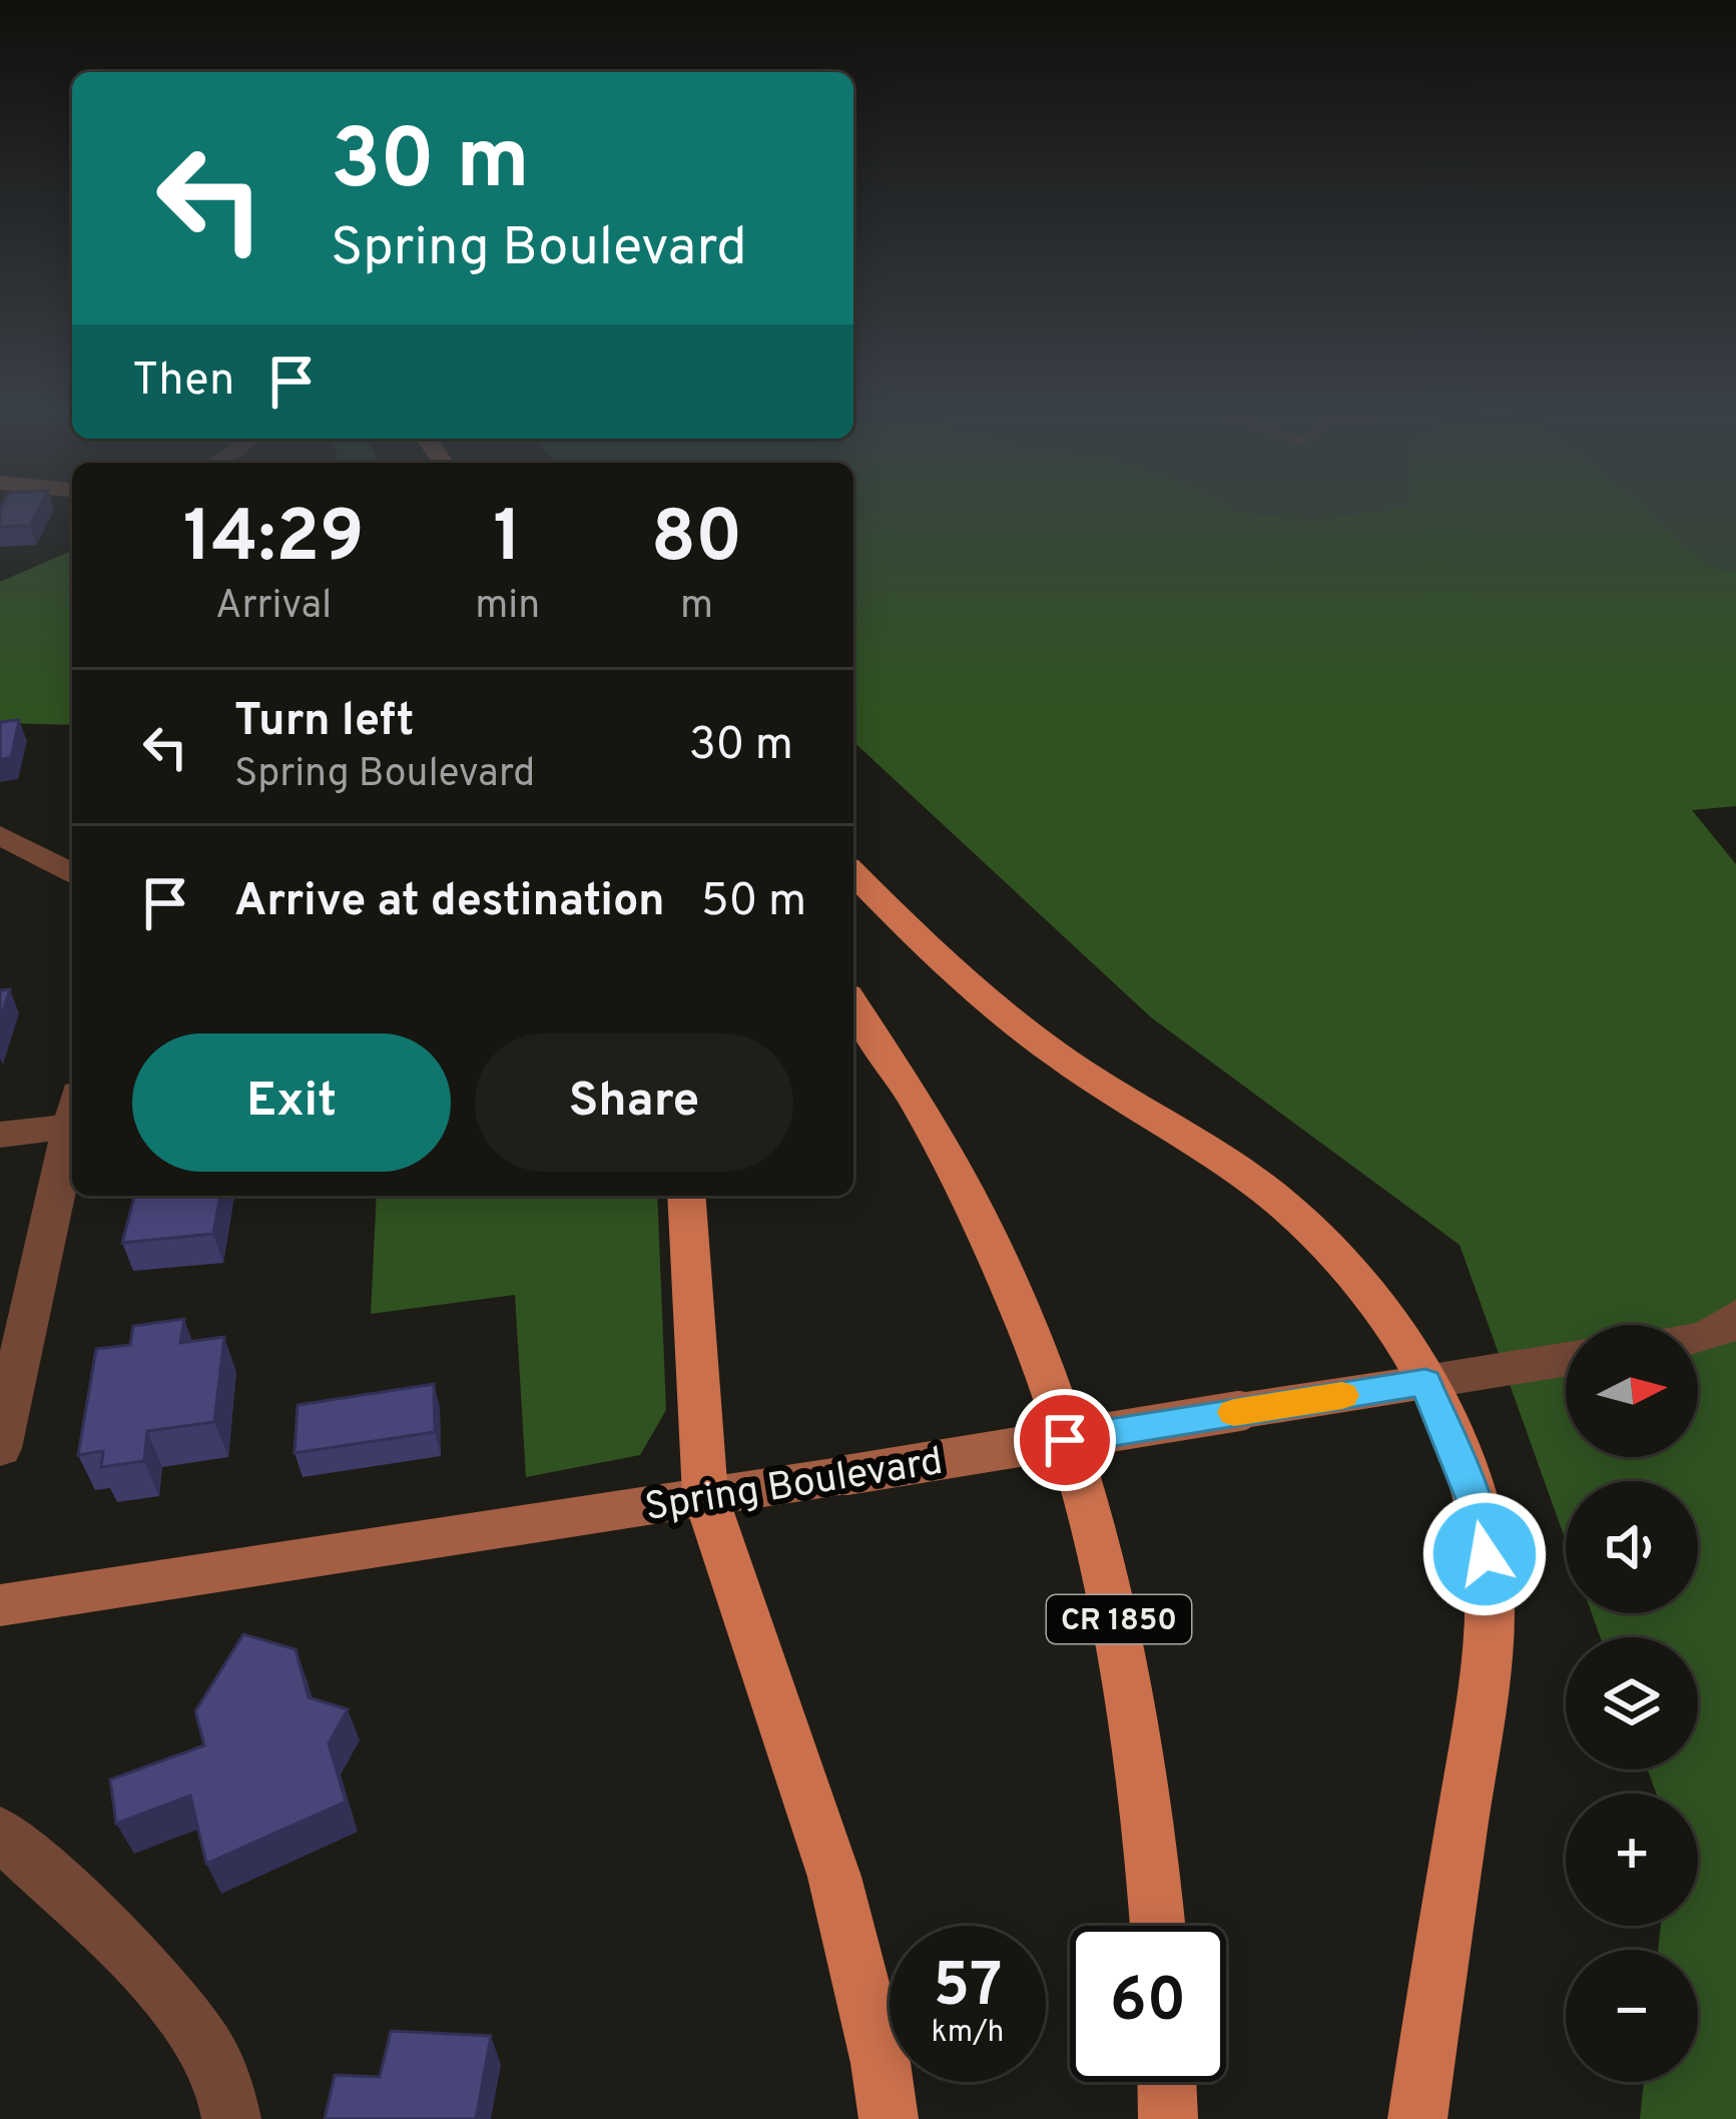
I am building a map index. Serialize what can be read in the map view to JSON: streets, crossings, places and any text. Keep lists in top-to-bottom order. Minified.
{"streets":{"main road":["CR 1850"],"street":["Spring Boulevard"]},"north":"right","page":{"turn":["30 m","Spring Boulevard"],"then":"Then","eta":["14:29","Arrival","1","min","80","m"],"list":[{"name":"Turn left","note":"Spring Boulevard","value":"30 m"},{"name":"Arrive at destination","value":"50 m"}],"buttons":["Exit","Share"],"map_buttons":["+","−"],"speed":"57 km/h","limit":"60"}}
